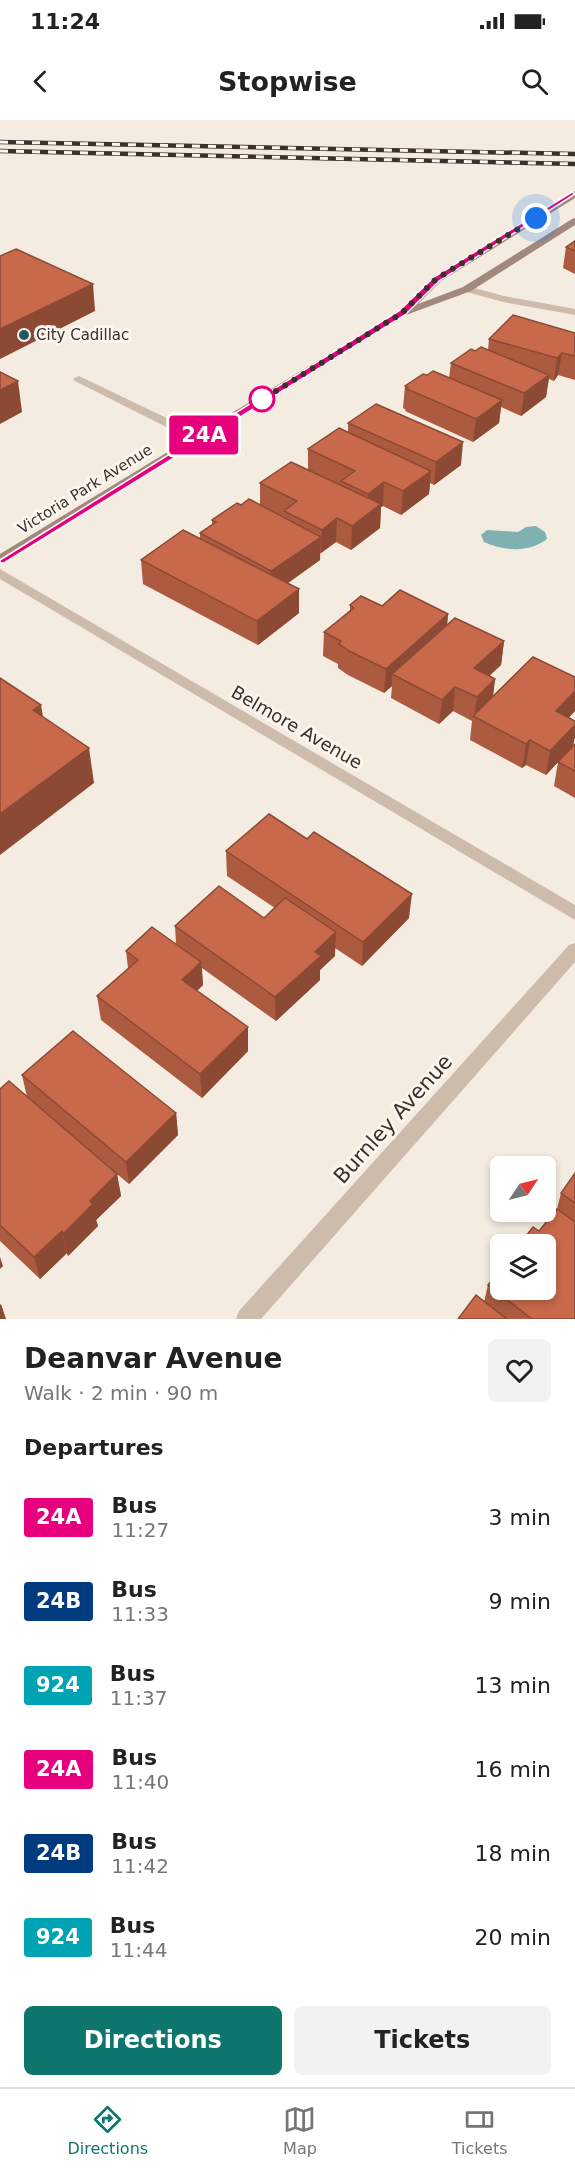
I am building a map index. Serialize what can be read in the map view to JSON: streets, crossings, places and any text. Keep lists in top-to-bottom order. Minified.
{"streets":{"main road":["Victoria Park Avenue"],"street":["Belmore Avenue","Burnley Avenue"]},"places":["City Cadillac"],"lines":["bus line 24A"],"north":"top right","page":{"status":"11:24","header":"Stopwise","on_map":"24A","heading":[["Deanvar Avenue","Walk · 2 min · 90 m"],"Departures"],"list":[{"mark":"24A","name":"Bus","note":"11:27","value":"3 min"},{"mark":"24B","name":"Bus","note":"11:33","value":"9 min"},{"mark":"924","name":"Bus","note":"11:37","value":"13 min"},{"mark":"24A","name":"Bus","note":"11:40","value":"16 min"},{"mark":"24B","name":"Bus","note":"11:42","value":"18 min"},{"mark":"924","name":"Bus","note":"11:44","value":"20 min"}],"buttons":["Directions","Tickets"],"tabs":["Directions","Map","Tickets"]}}
